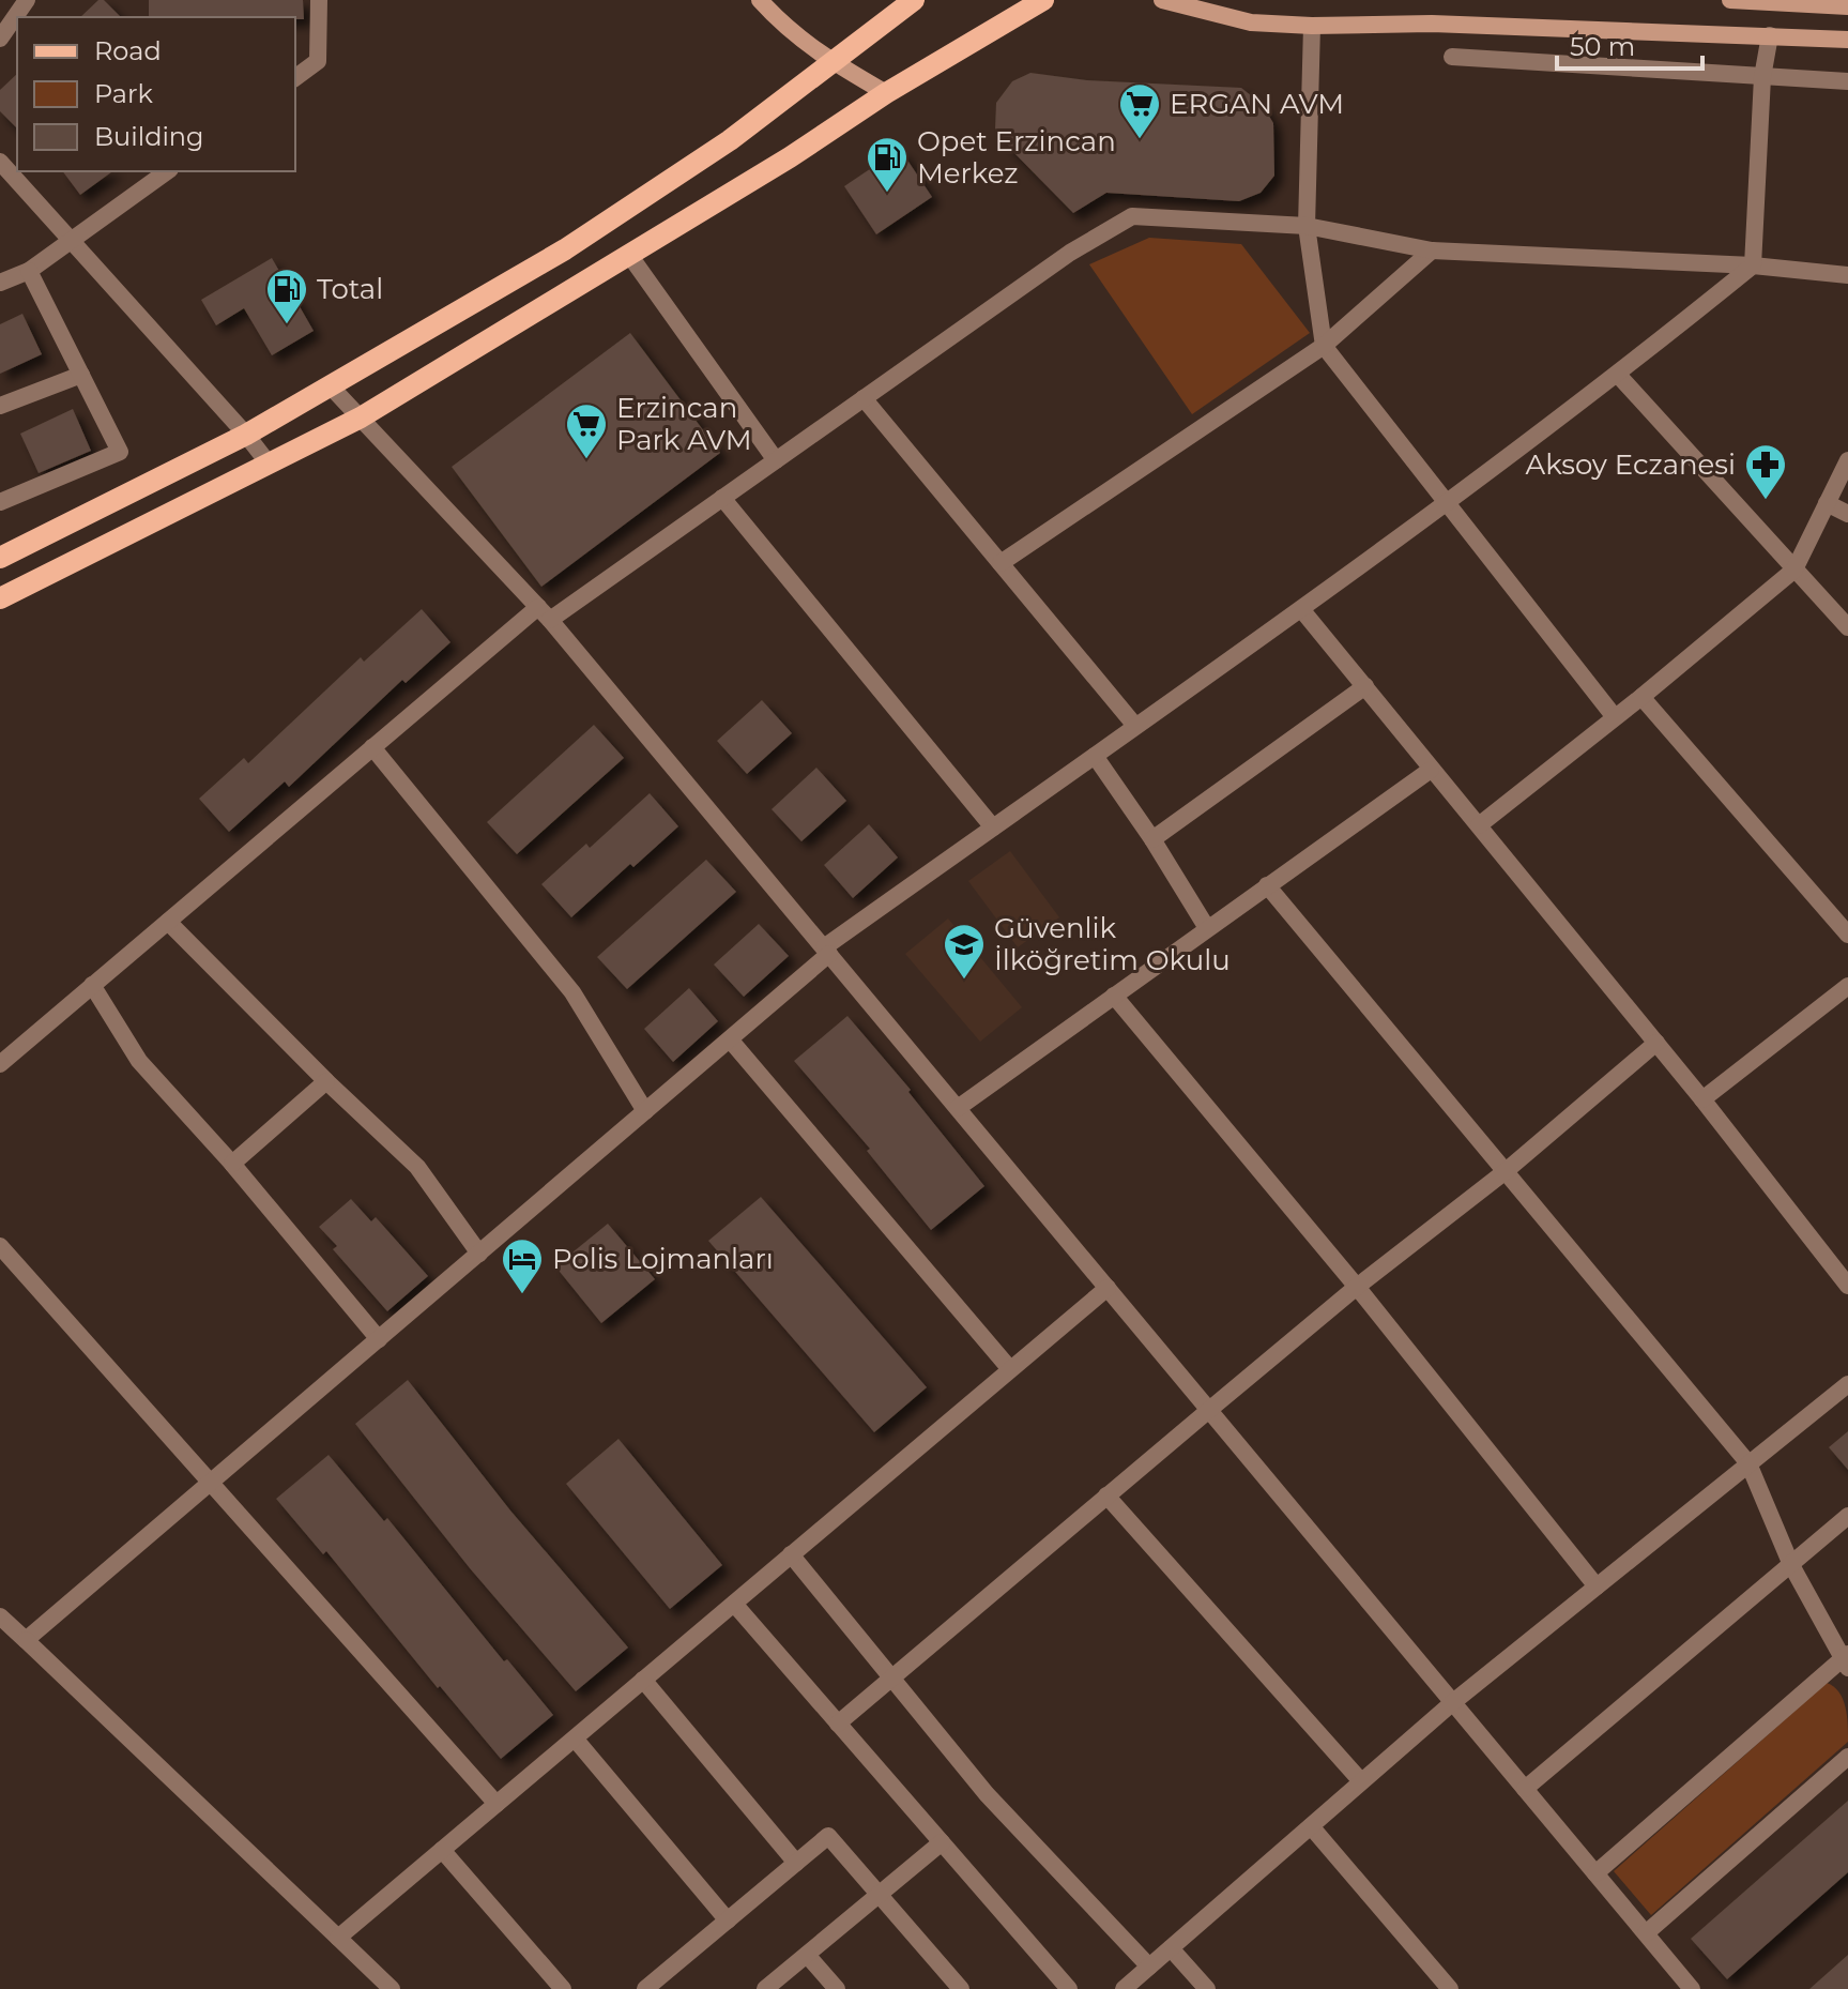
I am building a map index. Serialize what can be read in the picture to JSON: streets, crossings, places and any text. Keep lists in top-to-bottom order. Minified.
{"places":{"supermarket":["ERGAN AVM","Erzincan Park AVM"],"fuel station":["Opet Erzincan Merkez","Total"],"pharmacy":["Aksoy Eczanesi"],"school or university":["Güvenlik İlköğretim Okulu"],"hotel":["Polis Lojmanları"]},"legend":["Road","Park","Building"],"scale_bar":"50 m"}
